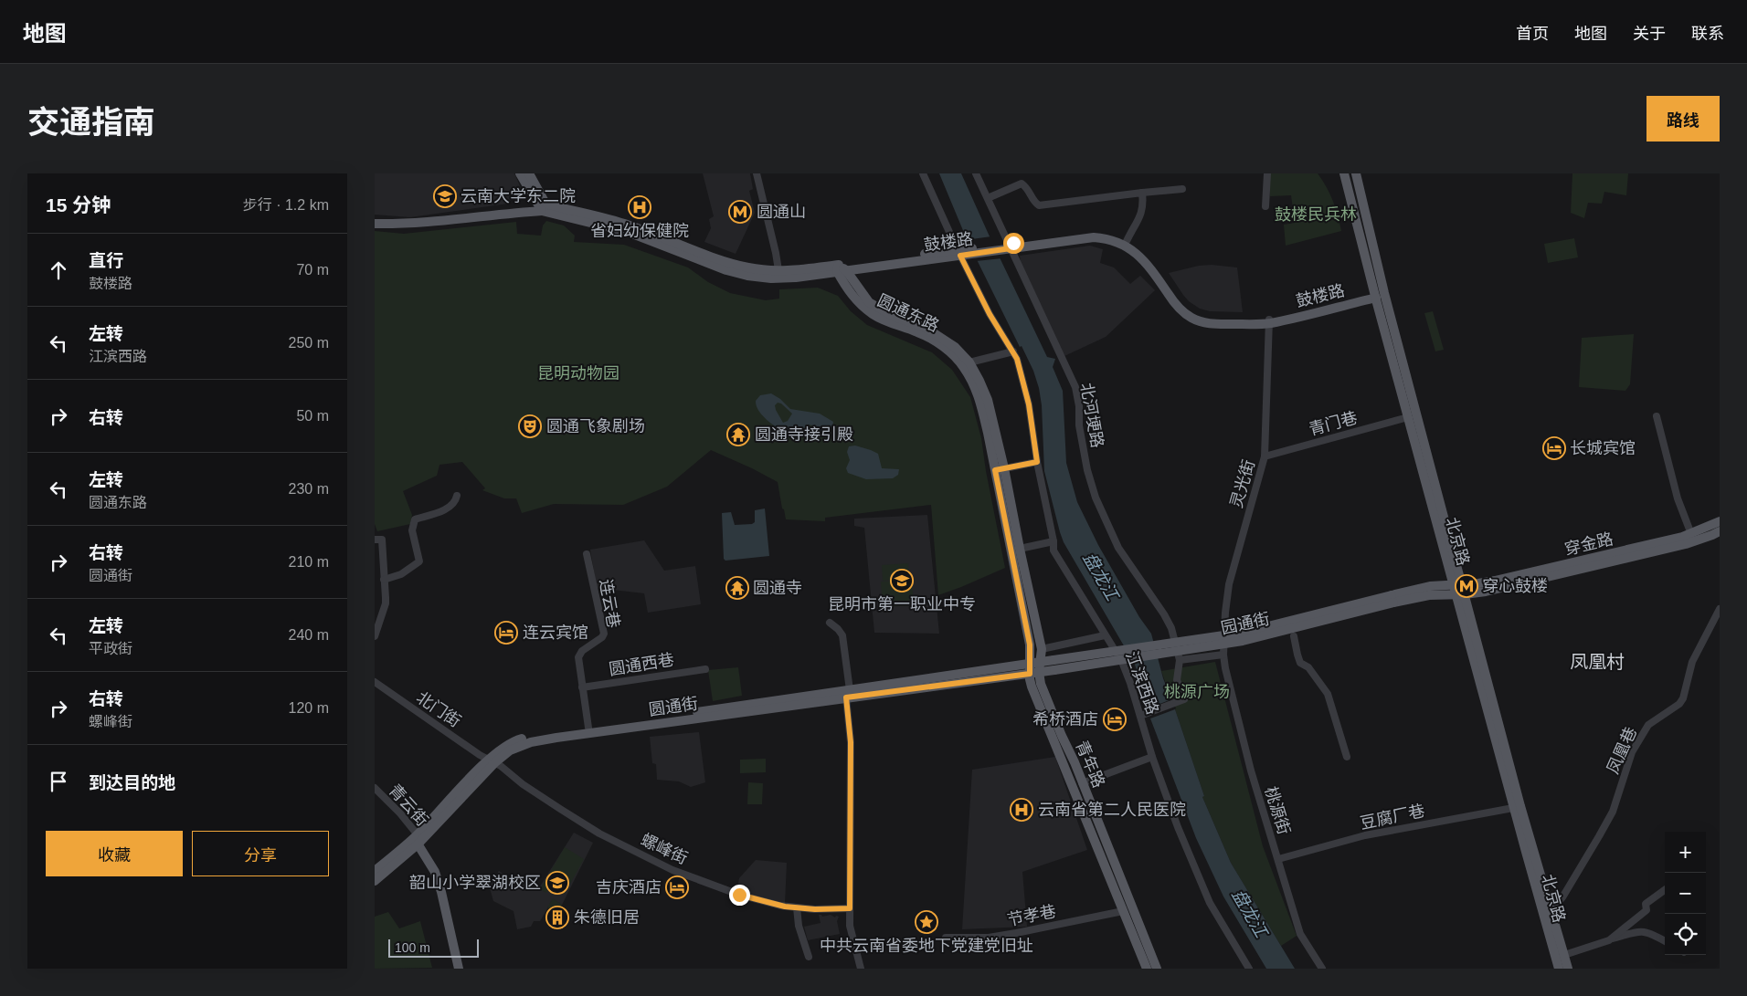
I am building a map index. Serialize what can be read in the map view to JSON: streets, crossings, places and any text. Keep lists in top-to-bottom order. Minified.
{"streets":{"main road":["鼓楼路","圆通东路","北京路","穿金路","园通街","圆通街","青年路"],"street":["北河埂路","青门巷","灵光街","连云巷","圆通西巷","江滨西路","北门街","凤凰巷","青云街","桃源街","豆腐厂巷","螺峰街","节孝巷"]},"crossings":[["鼓楼路","圆通东路"],["鼓楼路","北河埂路"],["鼓楼路","灵光街"],["鼓楼路","北京路"],["鼓楼路","江滨西路"],["圆通东路","园通街"],["圆通东路","圆通街"],["圆通东路","青年路"],["北河埂路","江滨西路"],["青门巷","灵光街"],["青门巷","北京路"],["灵光街","桃源街"],["北京路","穿金路"],["北京路","园通街"],["北京路","凤凰巷"],["北京路","豆腐厂巷"],["穿金路","园通街"],["连云巷","圆通西巷"],["连云巷","圆通街"],["园通街","圆通街"],["园通街","青年路"],["圆通街","北门街"],["圆通街","青年路"],["圆通街","青云街"],["圆通街","螺峰街"],["北门街","螺峰街"],["青年路","节孝巷"],["桃源街","豆腐厂巷"]],"districts":["凤凰村"],"water":["盘龙江"],"parks":["鼓楼民兵林","昆明动物园","桃源广场"],"places":{"school or university":["云南大学东二院","昆明市第一职业中专","韶山小学翠湖校区"],"hospital":["省妇幼保健院","云南省第二人民医院"],"metro station":["圆通山","穿心鼓楼"],"theatre":["圆通飞象剧场"],"temple":["圆通寺接引殿","圆通寺"],"hotel":["长城宾馆","连云宾馆","希桥酒店","吉庆酒店"],"building":["朱德旧居"],"place":["中共云南省委地下党建党旧址"]},"scale_bar":"100 m","page":{"header":"地图","nav":["首页","地图","关于","联系"],"title":"交通指南","buttons":["路线",["收藏","分享"]],"heading":["15 分钟","步行 · 1.2 km"],"list":[["直行","鼓楼路","70 m"],["左转","江滨西路","250 m"],["右转","50 m"],["左转","圆通东路","230 m"],["右转","圆通街","210 m"],["左转","平政街","240 m"],["右转","螺峰街","120 m"],"到达目的地"],"map_buttons":["+","−"],"scale":"100 m"}}
